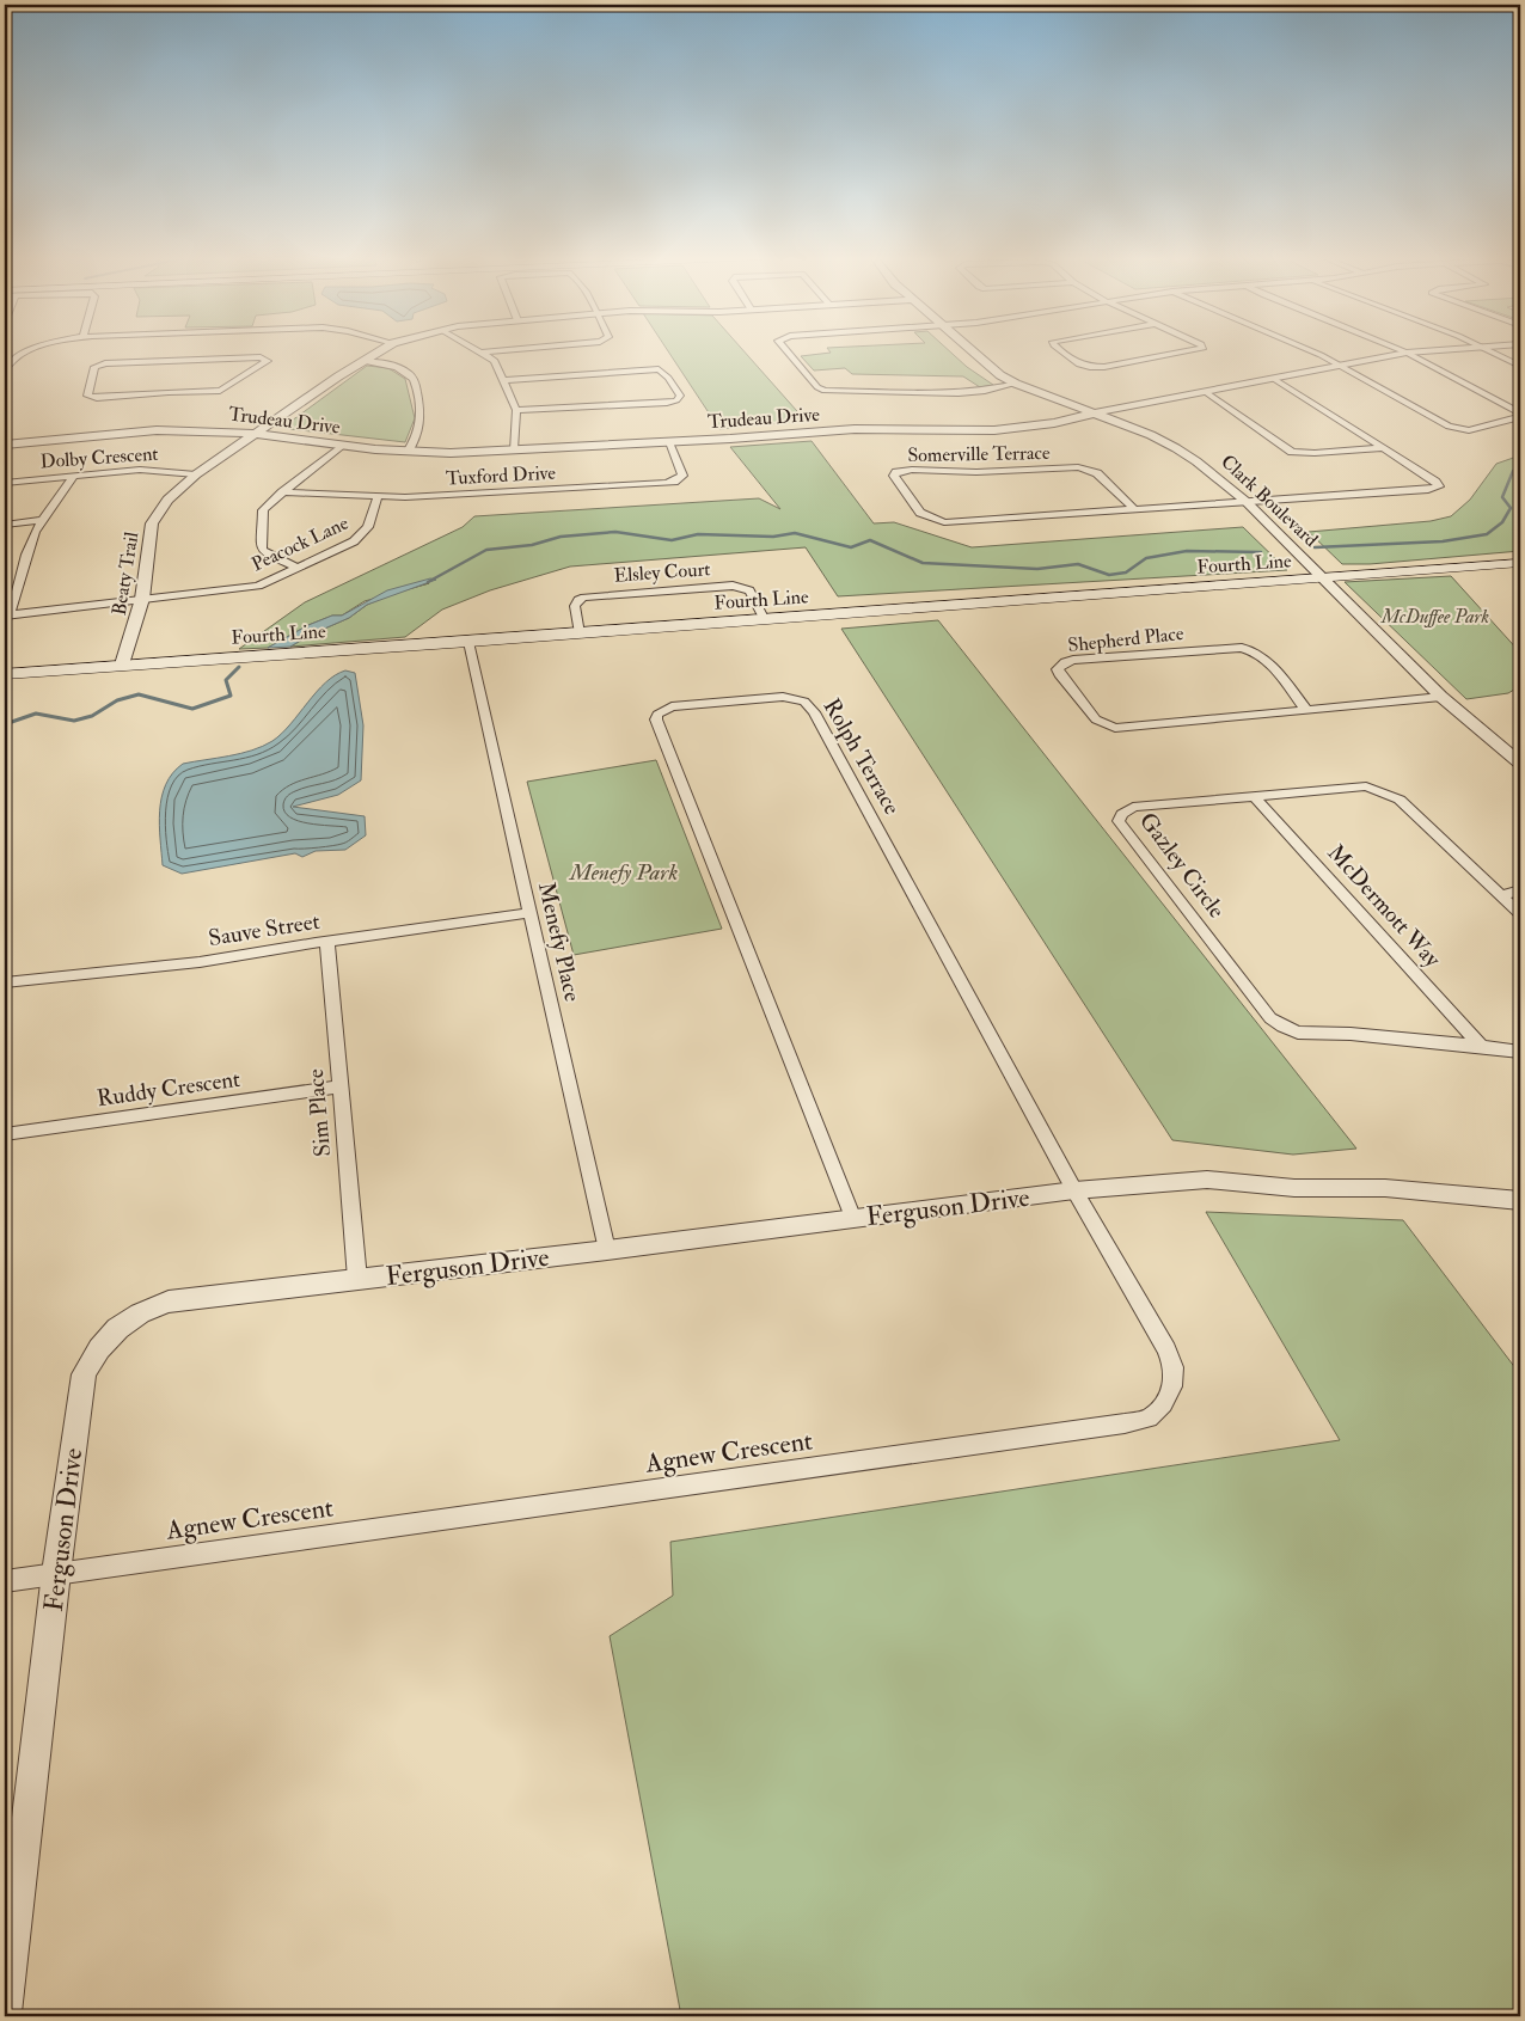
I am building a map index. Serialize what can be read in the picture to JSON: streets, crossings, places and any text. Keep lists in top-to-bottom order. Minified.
{"streets":{"main road":["Fourth Line"],"street":["Trudeau Drive","Somerville Terrace","Dolby Crescent","Tuxford Drive","Clark Boulevard","Peacock Lane","Elsley Court","Beaty Trail","Shepherd Place","Rolph Terrace","Gazley Circle","McDermott Way","Sauve Street","Menefy Place","Ruddy Crescent","Sim Place","Ferguson Drive","Agnew Crescent"]},"crossings":[["Trudeau Drive","Tuxford Drive"],["Trudeau Drive","Clark Boulevard"],["Trudeau Drive","Beaty Trail"],["Somerville Terrace","Clark Boulevard"],["Dolby Crescent","Beaty Trail"],["Tuxford Drive","Peacock Lane"],["Clark Boulevard","Fourth Line"],["Clark Boulevard","Shepherd Place"],["Peacock Lane","Beaty Trail"],["Fourth Line","Elsley Court"],["Fourth Line","Beaty Trail"],["Fourth Line","Menefy Place"],["Rolph Terrace","Ferguson Drive"],["Rolph Terrace","Agnew Crescent"],["Gazley Circle","McDermott Way"],["Sauve Street","Menefy Place"],["Sauve Street","Sim Place"],["Menefy Place","Ferguson Drive"],["Ruddy Crescent","Sim Place"],["Sim Place","Ferguson Drive"],["Ferguson Drive","Agnew Crescent"]],"parks":["McDuffee Park","Menefy Park"]}
